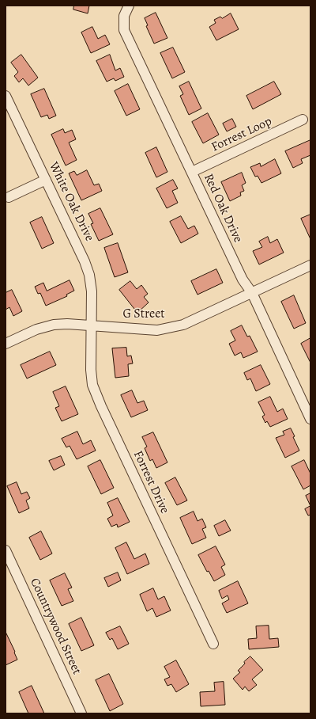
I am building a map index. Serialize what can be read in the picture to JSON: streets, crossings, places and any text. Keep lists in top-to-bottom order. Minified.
{"streets":{"street":["Forrest Loop","White Oak Drive","Red Oak Drive","G Street","Forrest Drive","Countrywood Street"]},"crossings":[["Forrest Loop","Red Oak Drive"],["White Oak Drive","G Street"],["White Oak Drive","Forrest Drive"],["Red Oak Drive","G Street"],["G Street","Forrest Drive"]]}
